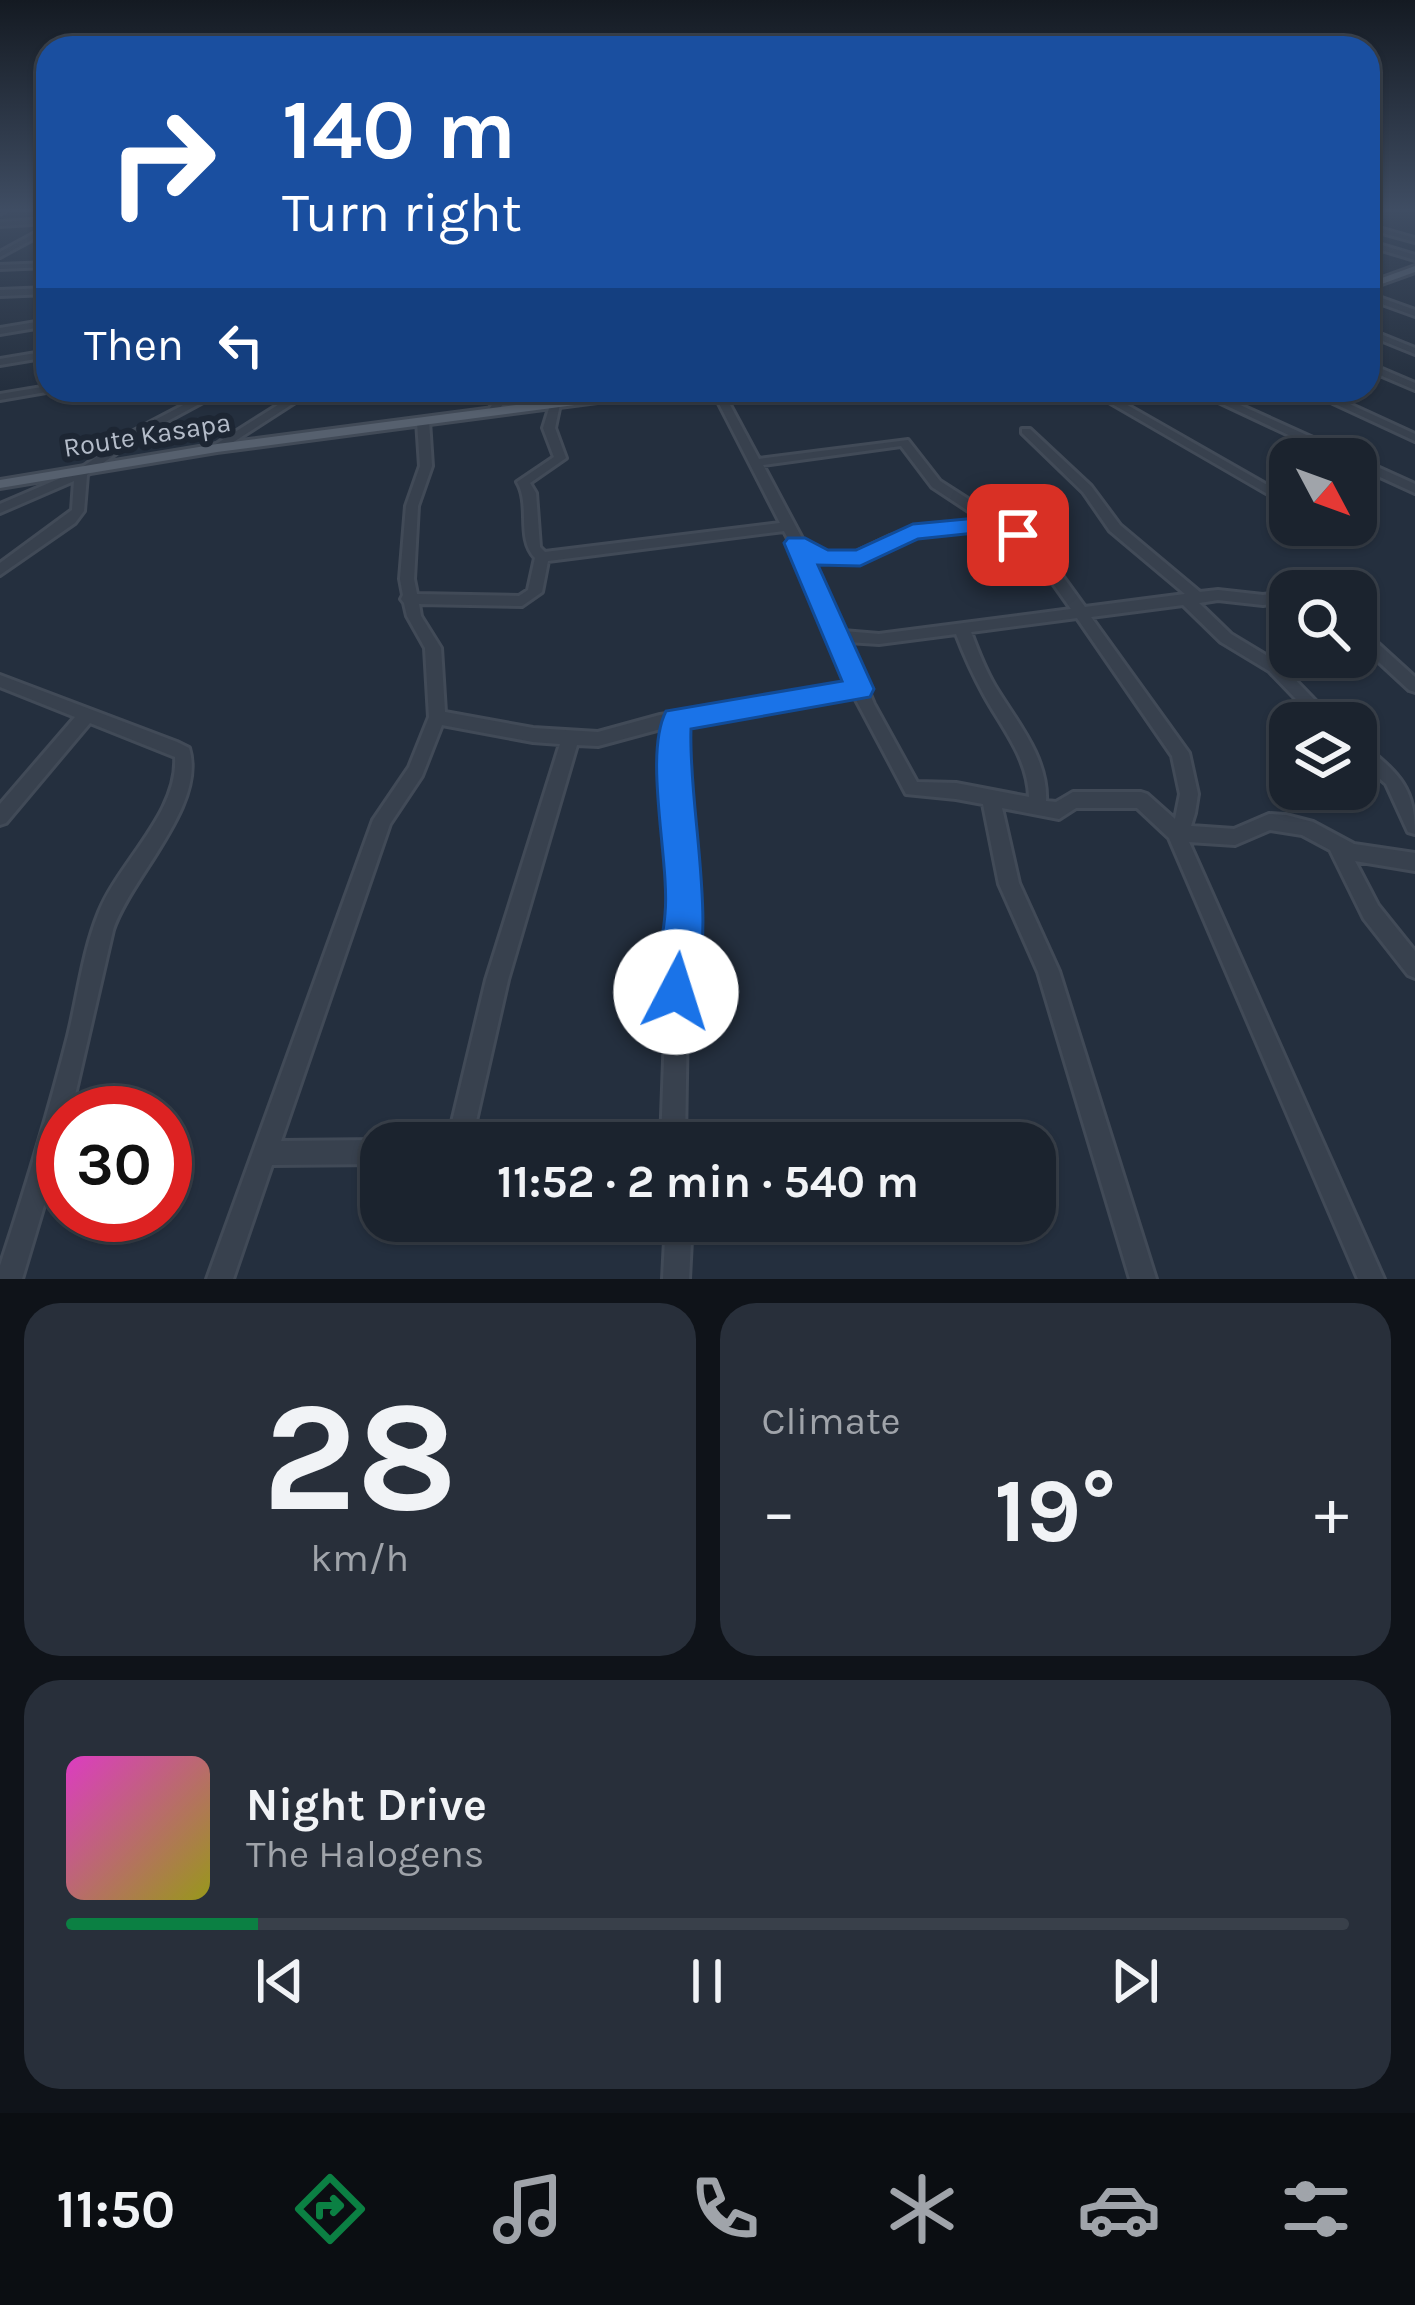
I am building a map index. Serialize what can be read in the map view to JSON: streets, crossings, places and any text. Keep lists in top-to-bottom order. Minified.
{"streets":{"main road":["Route Kasapa"]},"north":"bottom right","page":{"turn":["140 m","Turn right"],"then":"Then","limit":"30","trip":"11:52 · 2 min · 540 m","tile":[["28","km/h"],"Climate"],"heat":["−","19°","+"],"song":["Night Drive","The Halogens"],"tabs":"11:50"}}
